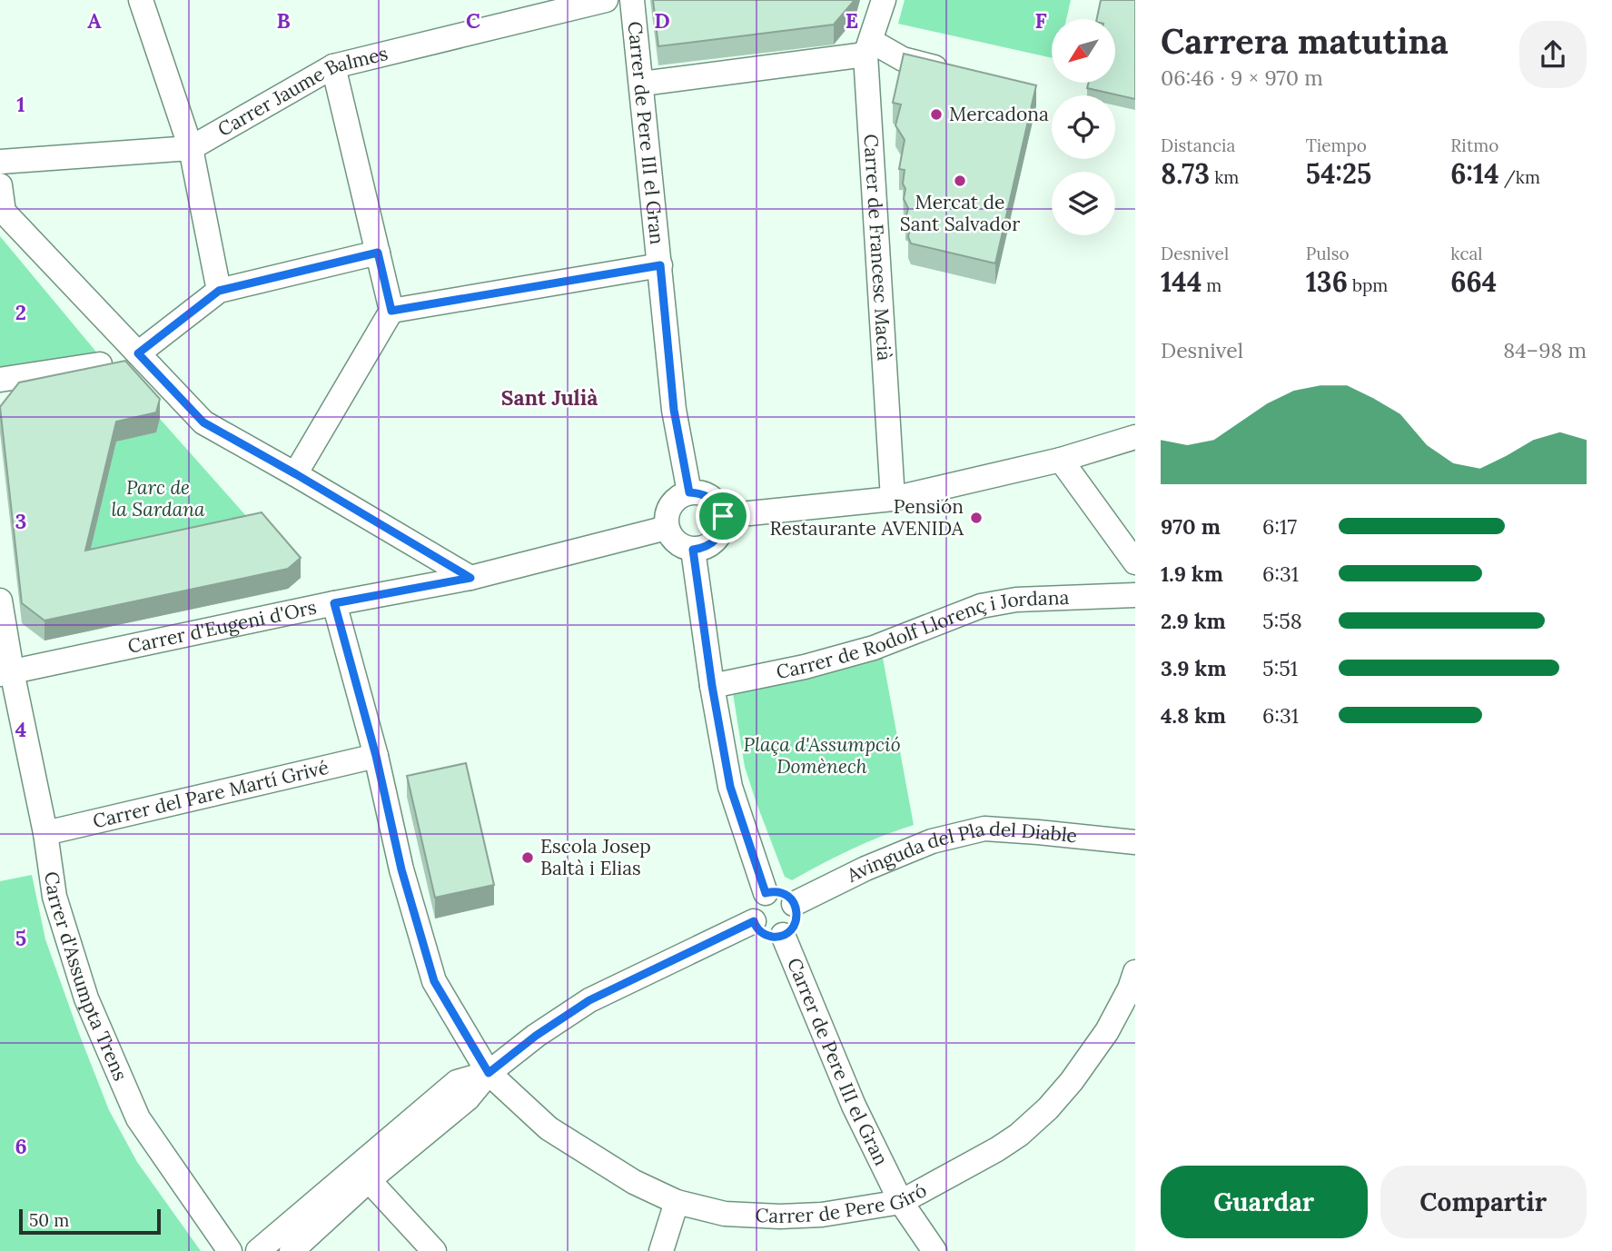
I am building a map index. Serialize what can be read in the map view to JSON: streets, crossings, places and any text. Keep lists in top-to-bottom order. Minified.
{"streets":{"street":["Carrer Jaume Balmes","Carrer de Pere III el Gran","Carrer de Francesc Macià","Carrer d'Eugeni d'Ors","Carrer de Rodolf Llorenç i Jordana","Carrer del Pare Martí Grivé","Avinguda del Pla del Diable","Carrer d'Assumpta Trens","Carrer de Pere Giró"]},"crossings":[["Carrer de Pere III el Gran","Carrer d'Eugeni d'Ors"],["Carrer de Pere III el Gran","Avinguda del Pla del Diable"],["Carrer de Pere III el Gran","Carrer de Pere Giró"],["Carrer d'Eugeni d'Ors","Carrer d'Assumpta Trens"],["Carrer d'Eugeni d'Ors","Carrer de Pere Giró"],["Carrer del Pare Martí Grivé","Carrer d'Assumpta Trens"],["Carrer del Pare Martí Grivé","Carrer de Pere Giró"]],"districts":["Sant Julià"],"parks":["Parc de la Sardana","Plaça d'Assumpció Domènech"],"places":["Mercadona","Mercat de Sant Salvador","Pensión Restaurante AVENIDA","Escola Josep Baltà i Elias"],"scale_bar":"50 m","north":"bottom left","page":{"heading":["Carrera matutina","06:46 · 9 × 970 m"],"stats":[["Distancia","8.73 km"],["Tiempo","54:25"],["Ritmo","6:14 /km"],["Desnivel","144 m"],["Pulso","136 bpm"],["kcal","664"]],"chart":["Desnivel","84–98 m"],"list":[{"name":"970 m","note":"6:17"},{"name":"1.9 km","note":"6:31"},{"name":"2.9 km","note":"5:58"},{"name":"3.9 km","note":"5:51"},{"name":"4.8 km","note":"6:31"}],"buttons":["Guardar","Compartir"],"scale":"50 m"},"grid":{"columns":["A","B","C","D","E","F"],"rows":["1","2","3","4","5","6"]}}
